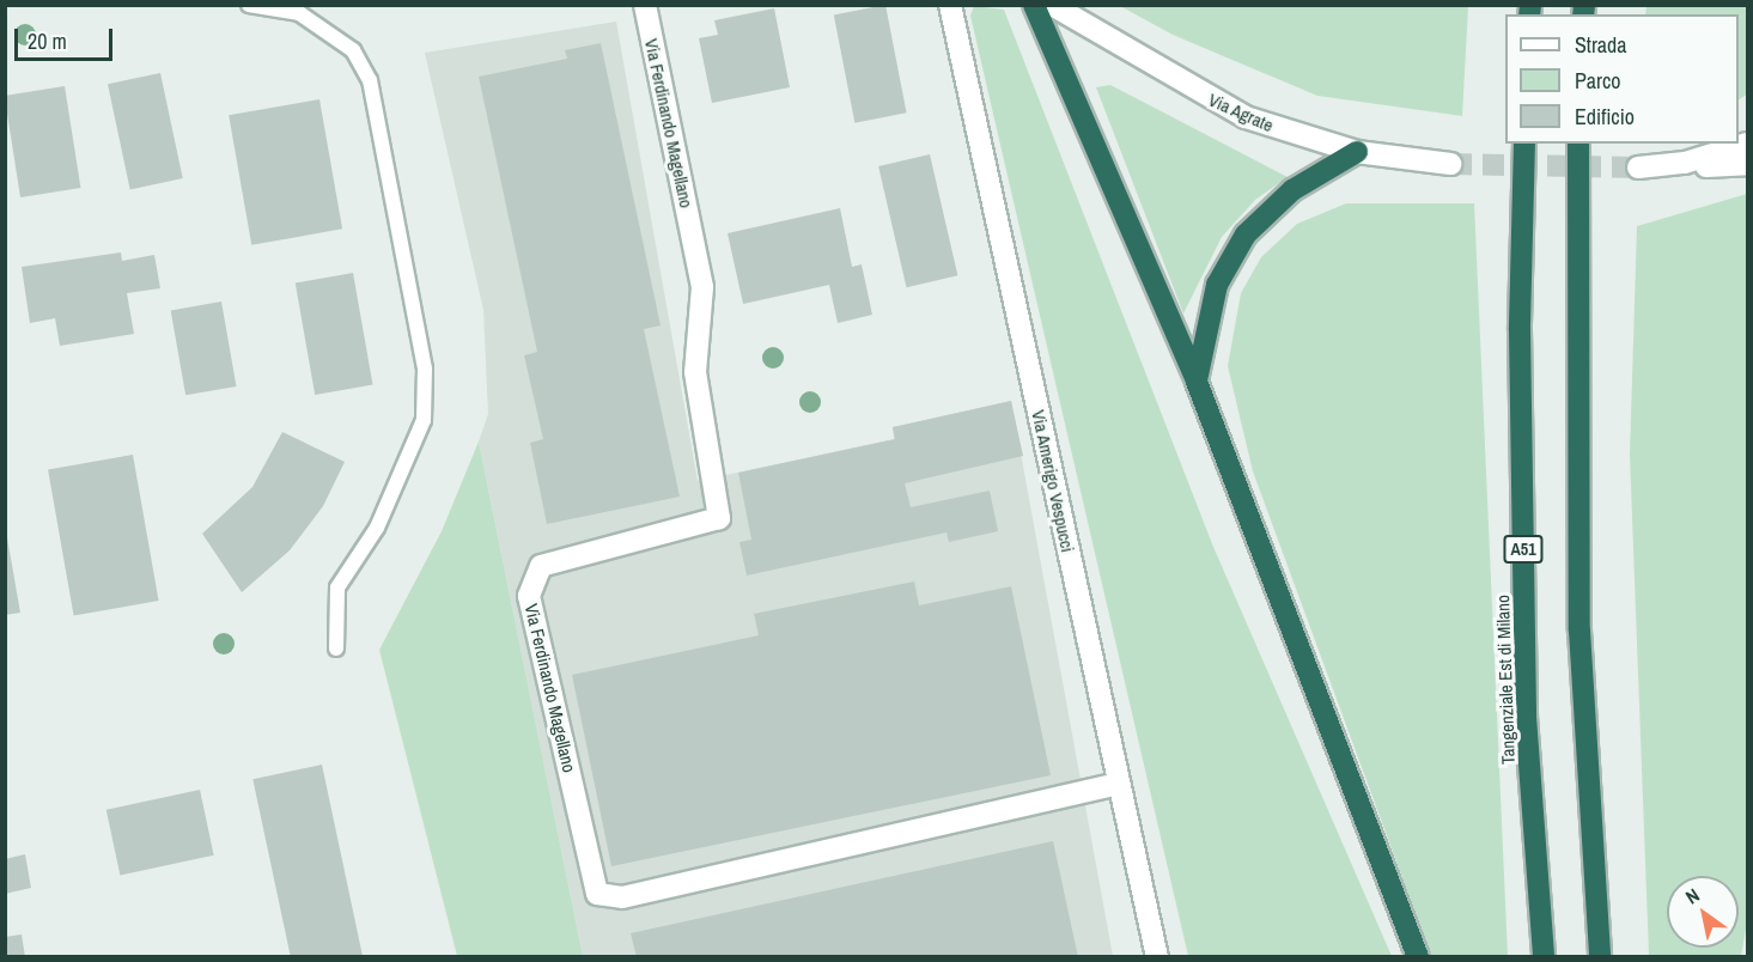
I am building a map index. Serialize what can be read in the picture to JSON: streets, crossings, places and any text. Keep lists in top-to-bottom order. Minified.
{"streets":{"highway":["A51","Tangenziale Est di Milano"],"street":["Via Agrate","Via Ferdinando Magellano","Via Amerigo Vespucci"]},"crossings":[["Via Ferdinando Magellano","Via Amerigo Vespucci"]],"legend":["Strada","Parco","Edificio"],"scale_bar":"20 m","north":"top left"}
